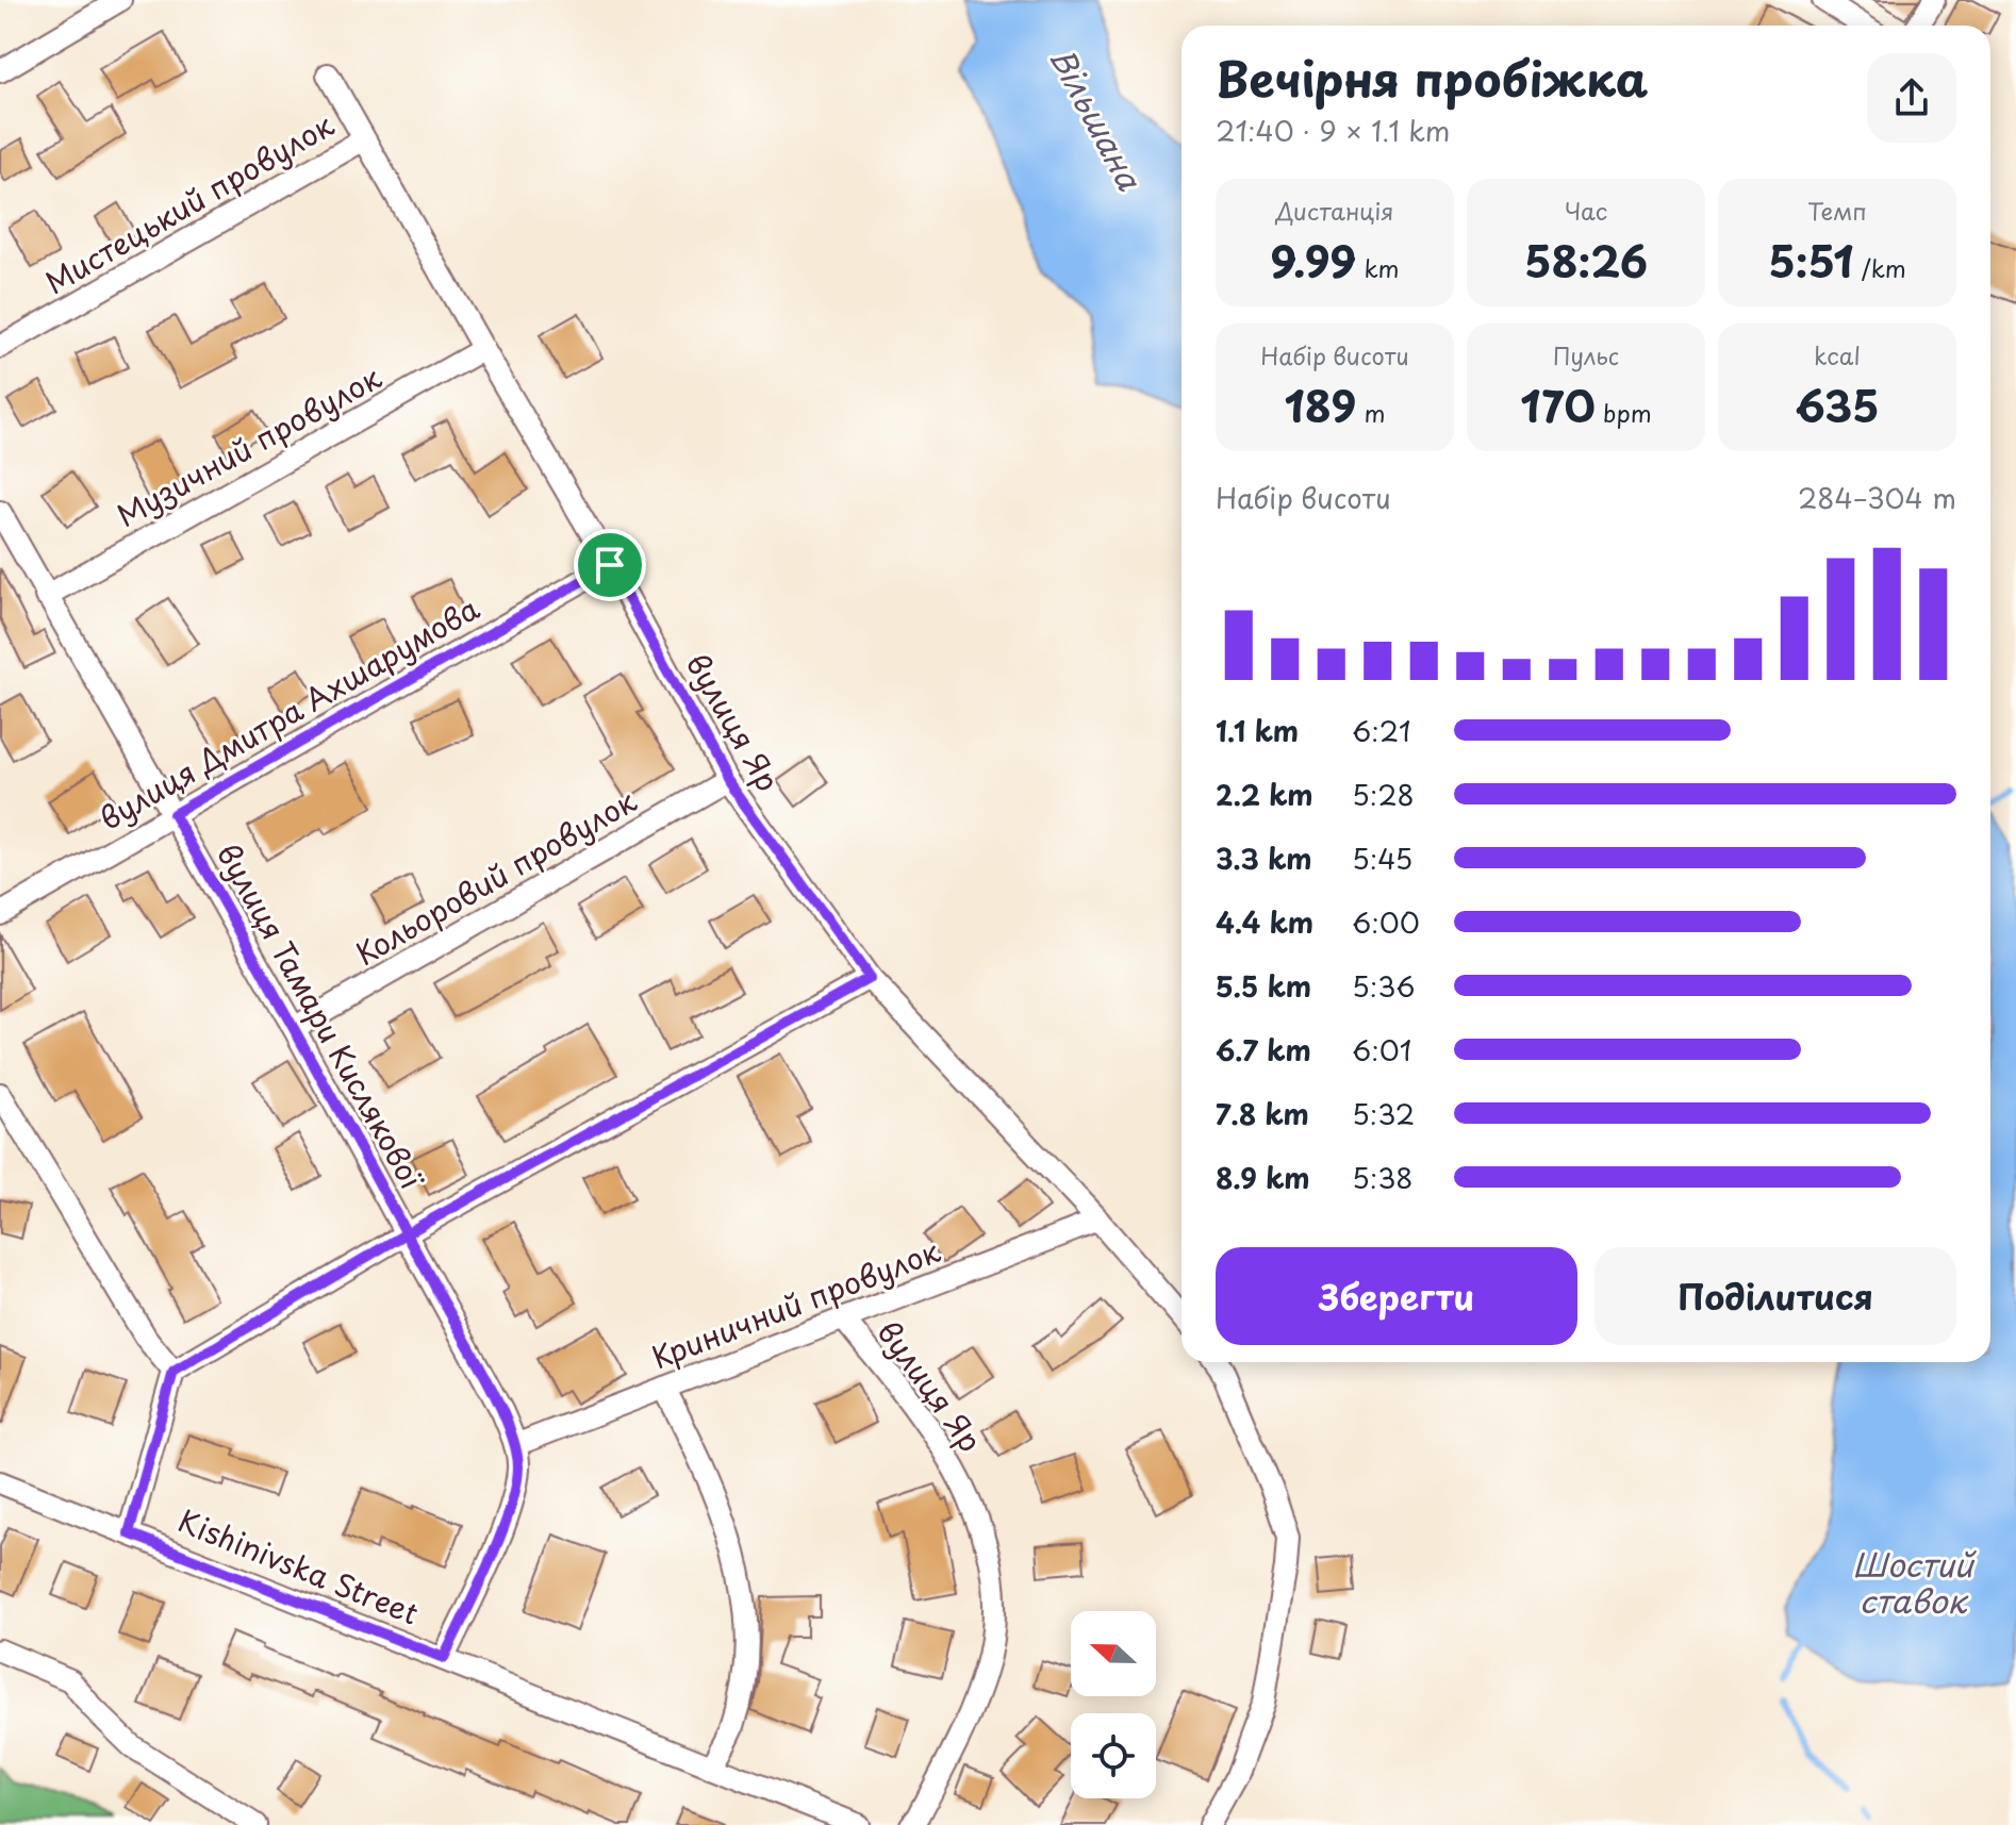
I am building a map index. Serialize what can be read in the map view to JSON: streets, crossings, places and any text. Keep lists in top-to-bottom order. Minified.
{"streets":{"street":["Мистецький провулок","Музичний провулок","вулиця Дмитра Ахшарумова","вулиця Яр","Кольоровий провулок","вулиця Тамари Кислякової","Криничний провулок","Kishinivska Street"]},"crossings":[["Мистецький провулок","вулиця Яр"],["Музичний провулок","вулиця Яр"],["Музичний провулок","вулиця Тамари Кислякової"],["вулиця Дмитра Ахшарумова","вулиця Яр"],["вулиця Дмитра Ахшарумова","вулиця Тамари Кислякової"],["вулиця Яр","Кольоровий провулок"],["вулиця Яр","Криничний провулок"],["Кольоровий провулок","вулиця Тамари Кислякової"],["вулиця Тамари Кислякової","Криничний провулок"],["вулиця Тамари Кислякової","Kishinivska Street"]],"water":["Вільшана","Шостий ставок"],"north":"left","page":{"heading":["Вечірня пробіжка","21:40 · 9 × 1.1 km"],"stats":[["Дистанція","9.99 km"],["Час","58:26"],["Темп","5:51 /km"],["Набір висоти","189 m"],["Пульс","170 bpm"],["kcal","635"]],"chart":["Набір висоти","284–304 m"],"list":[{"name":"1.1 km","note":"6:21"},{"name":"2.2 km","note":"5:28"},{"name":"3.3 km","note":"5:45"},{"name":"4.4 km","note":"6:00"},{"name":"5.5 km","note":"5:36"},{"name":"6.7 km","note":"6:01"},{"name":"7.8 km","note":"5:32"},{"name":"8.9 km","note":"5:38"}],"buttons":["Зберегти","Поділитися"]}}
